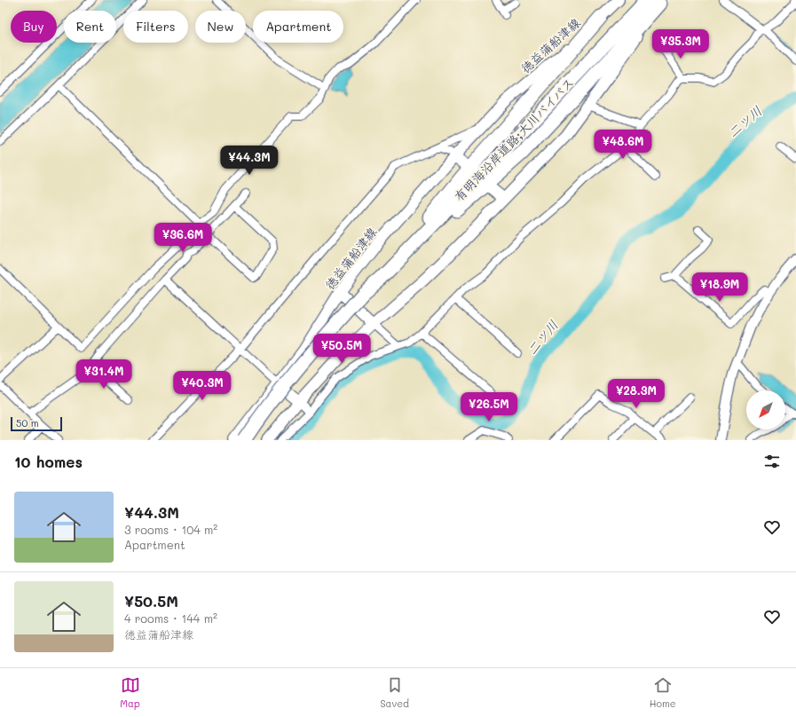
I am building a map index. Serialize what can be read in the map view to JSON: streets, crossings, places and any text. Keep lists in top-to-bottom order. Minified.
{"streets":{"highway":["有明海沿岸道路;大川バイパス"],"main road":["徳益蒲船津線"]},"water":["二ツ川"],"scale_bar":"50 m","north":"bottom left","page":{"chip":["Buy","Rent","Filters","New","Apartment"],"price":["¥35.3M","¥48.6M","¥44.3M","¥36.6M","¥18.9M","¥50.5M","¥31.4M","¥40.3M","¥28.3M","¥26.5M"],"scale":"50 m","heading":"10 homes","list":[{"name":"¥44.3M","note":"3 rooms · 104 m² · Apartment"},{"name":"¥50.5M","note":"4 rooms · 144 m² · 徳益蒲船津線"}],"tabs":["Map","Saved","Home"]}}
